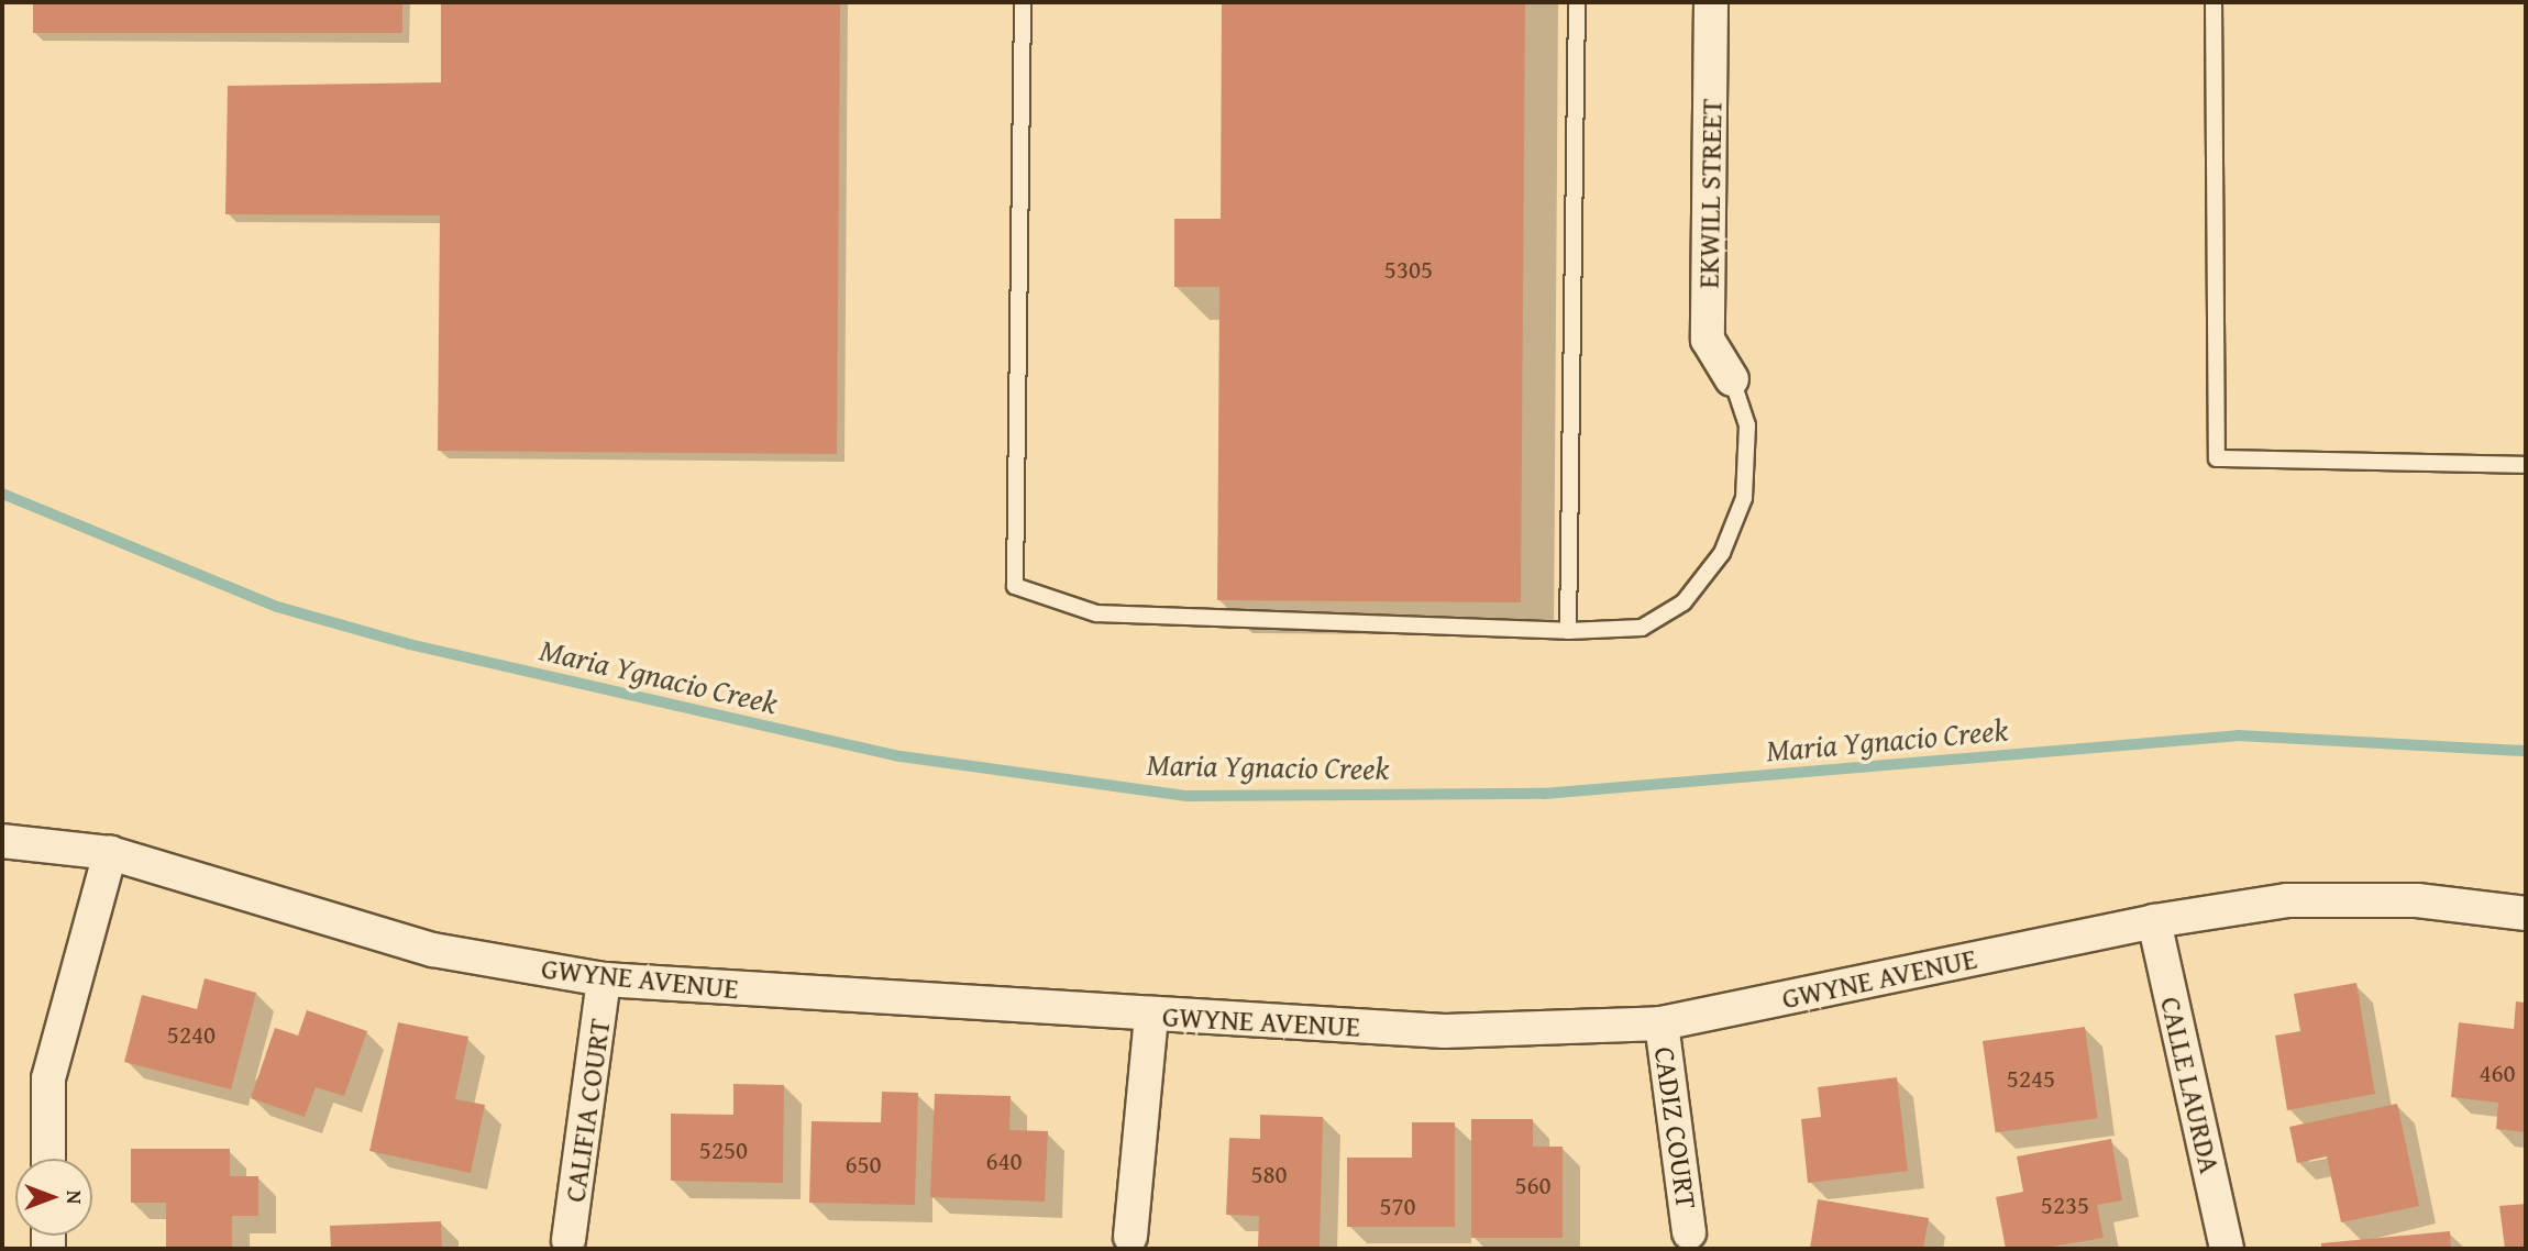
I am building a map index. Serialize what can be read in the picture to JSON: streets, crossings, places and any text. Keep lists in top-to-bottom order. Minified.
{"streets":{"street":["EKWILL STREET","GWYNE AVENUE","CALLE LAURDA","CALIFIA COURT","CADIZ COURT"]},"crossings":[["GWYNE AVENUE","CALLE LAURDA"],["GWYNE AVENUE","CALIFIA COURT"],["GWYNE AVENUE","CADIZ COURT"]],"water":["Maria Ygnacio Creek"],"house_numbers":["5305","5240","460","5245","5250","640","650","580","560","5235","570"],"north":"right"}
